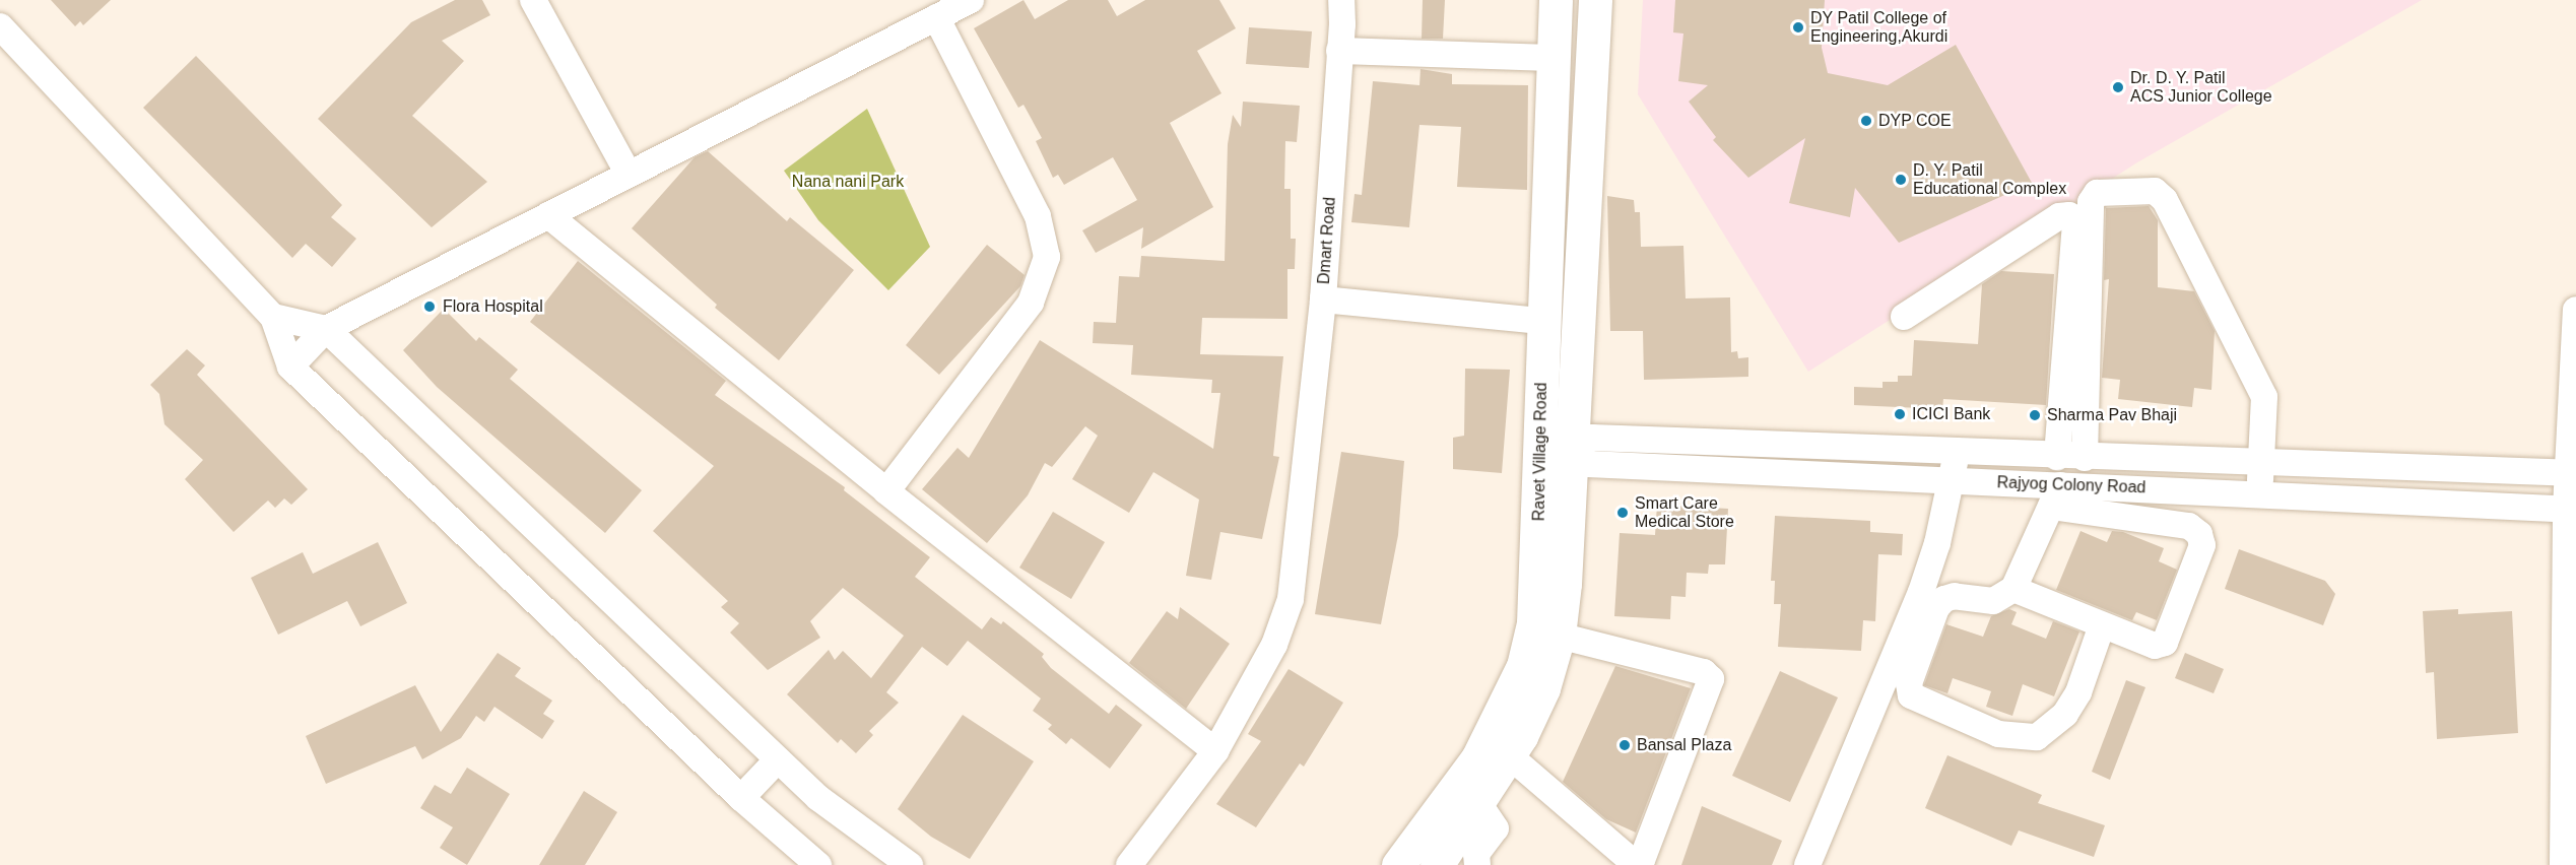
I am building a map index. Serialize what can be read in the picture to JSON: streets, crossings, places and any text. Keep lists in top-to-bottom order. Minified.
{"streets":{"main road":["Ravet Village Road"],"street":["Dmart Road","Rajyog Colony Road"]},"crossings":[["Dmart Road","Ravet Village Road"],["Ravet Village Road","Rajyog Colony Road"]],"parks":["Nana nani Park"],"places":["DY Patil College of Engineering,Akurdi","Dr. D. Y. Patil ACS Junior College","DYP COE","D. Y. Patil Educational Complex","Flora Hospital","ICICI Bank","Sharma Pav Bhaji","Smart Care Medical Store","Bansal Plaza"]}
